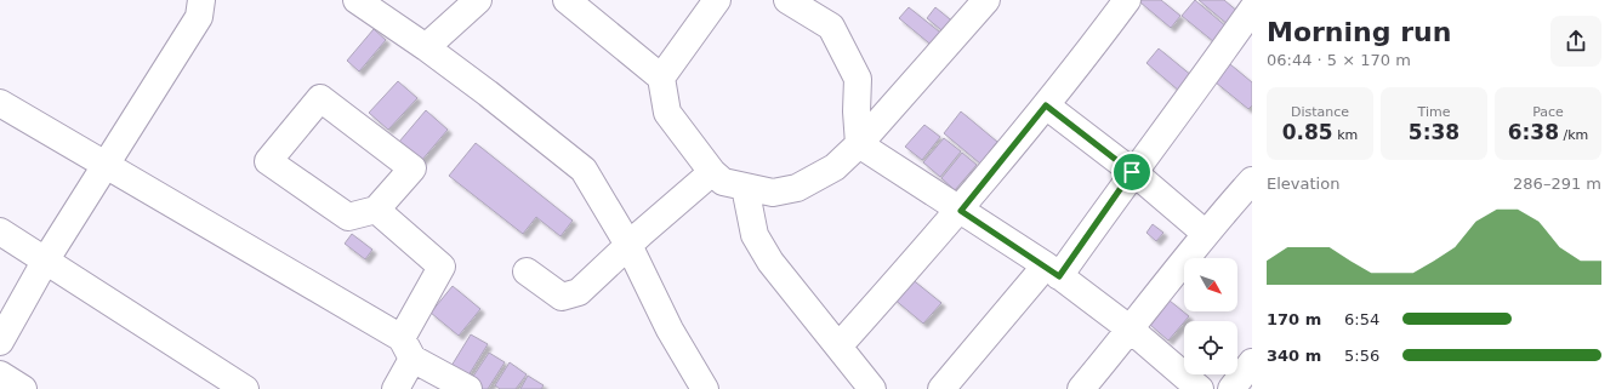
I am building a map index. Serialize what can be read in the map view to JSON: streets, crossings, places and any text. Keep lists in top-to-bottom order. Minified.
{"north":"bottom right","page":{"heading":["Morning run","06:44 · 5 × 170 m"],"stats":[["Distance","0.85 km"],["Time","5:38"],["Pace","6:38 /km"]],"chart":["Elevation","286–291 m"],"list":[{"name":"170 m","note":"6:54"},{"name":"340 m","note":"5:56"}]}}
